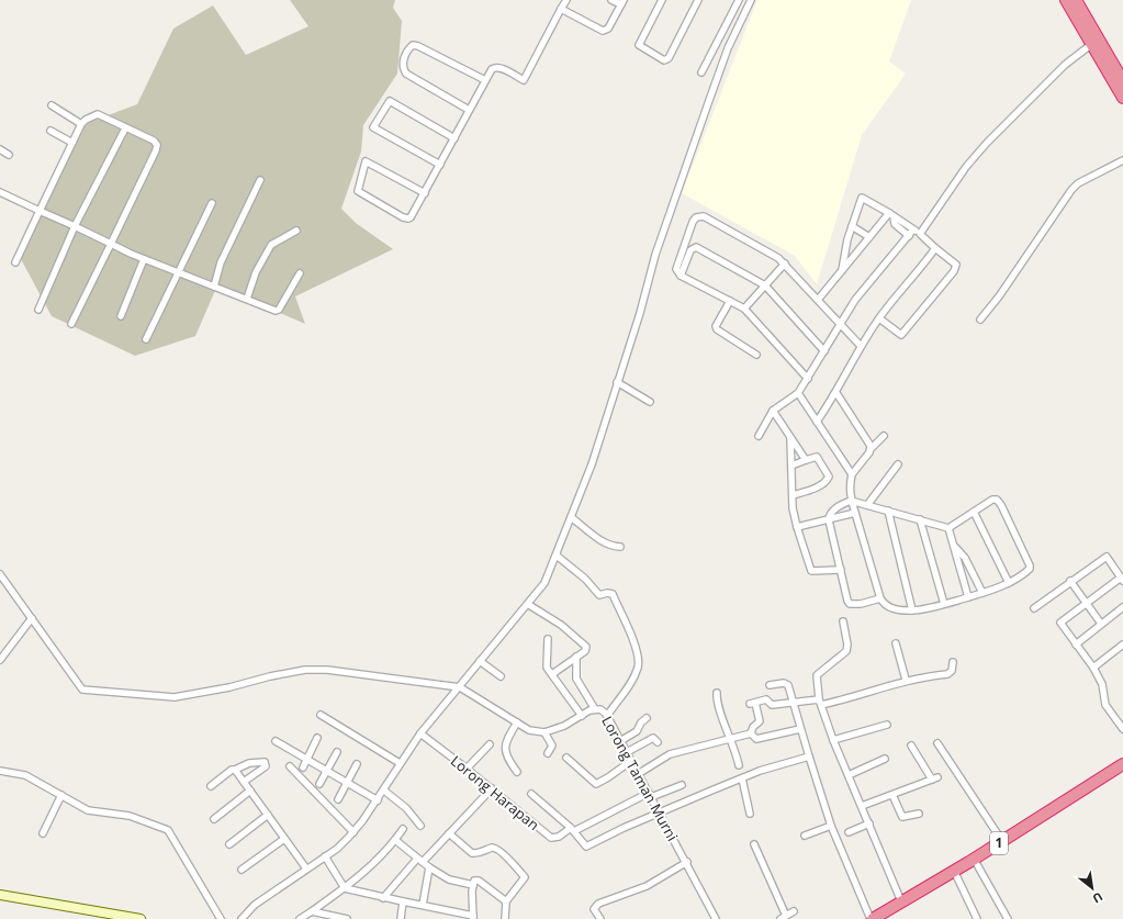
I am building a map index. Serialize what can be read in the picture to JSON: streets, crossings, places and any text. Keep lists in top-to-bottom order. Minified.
{"streets":{"highway":["1"],"street":["Lorong Taman Murni","Lorong Harapan"]},"north":"bottom right"}
